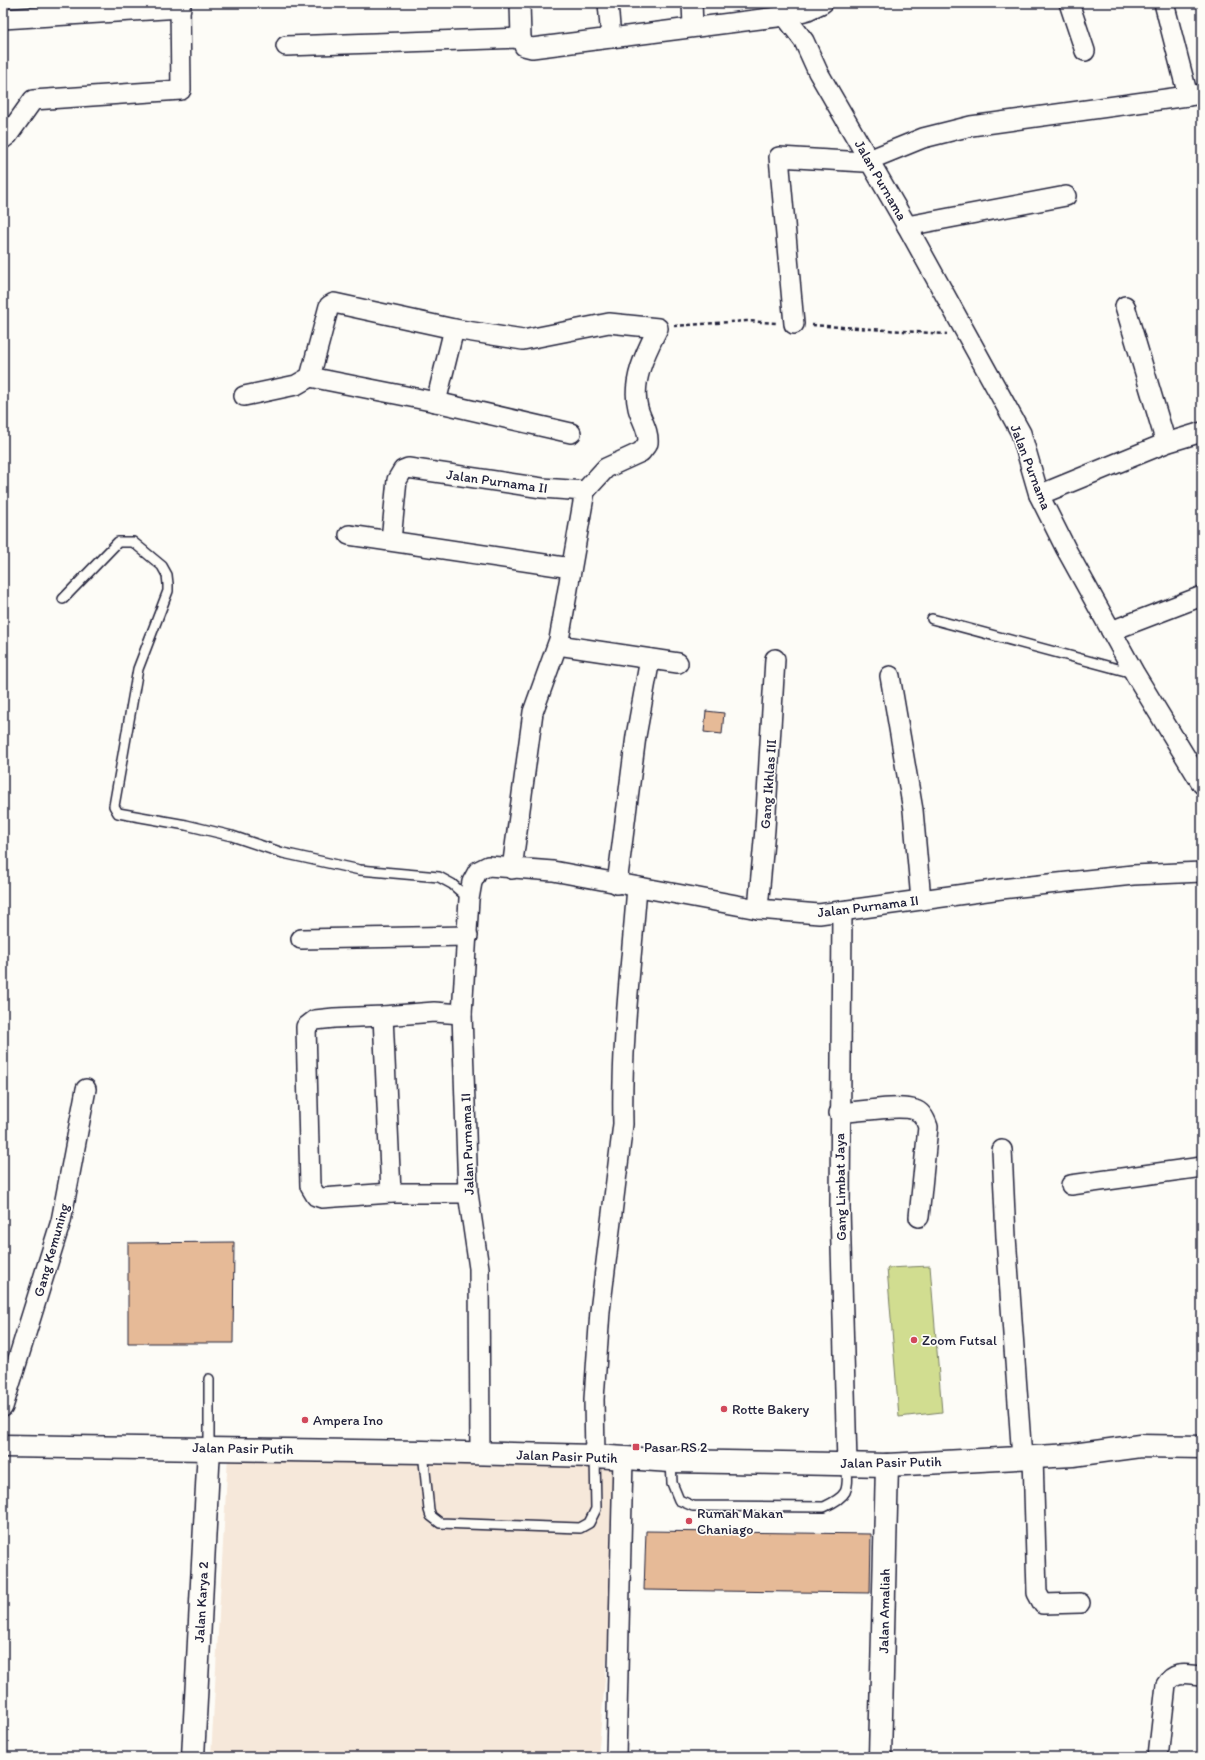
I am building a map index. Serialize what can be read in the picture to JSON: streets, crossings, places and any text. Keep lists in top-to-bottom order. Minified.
{"streets":{"main road":["Jalan Pasir Putih","Jalan Karya 2","Jalan Amaliah"],"street":["Jalan Purnama","Jalan Purnama II","Gang Ikhlas III","Gang Limbat Jaya","Gang Kemuning"]},"crossings":[["Jalan Purnama II","Gang Ikhlas III"],["Jalan Purnama II","Gang Limbat Jaya"],["Jalan Purnama II","Jalan Pasir Putih"],["Gang Limbat Jaya","Jalan Pasir Putih"],["Jalan Pasir Putih","Jalan Karya 2"],["Jalan Pasir Putih","Jalan Amaliah"]],"places":{"other":["Zoom Futsal","Rotte Bakery","Ampera Ino","Rumah Makan Chaniago"],"transit":["Pasar RS 2"]}}
